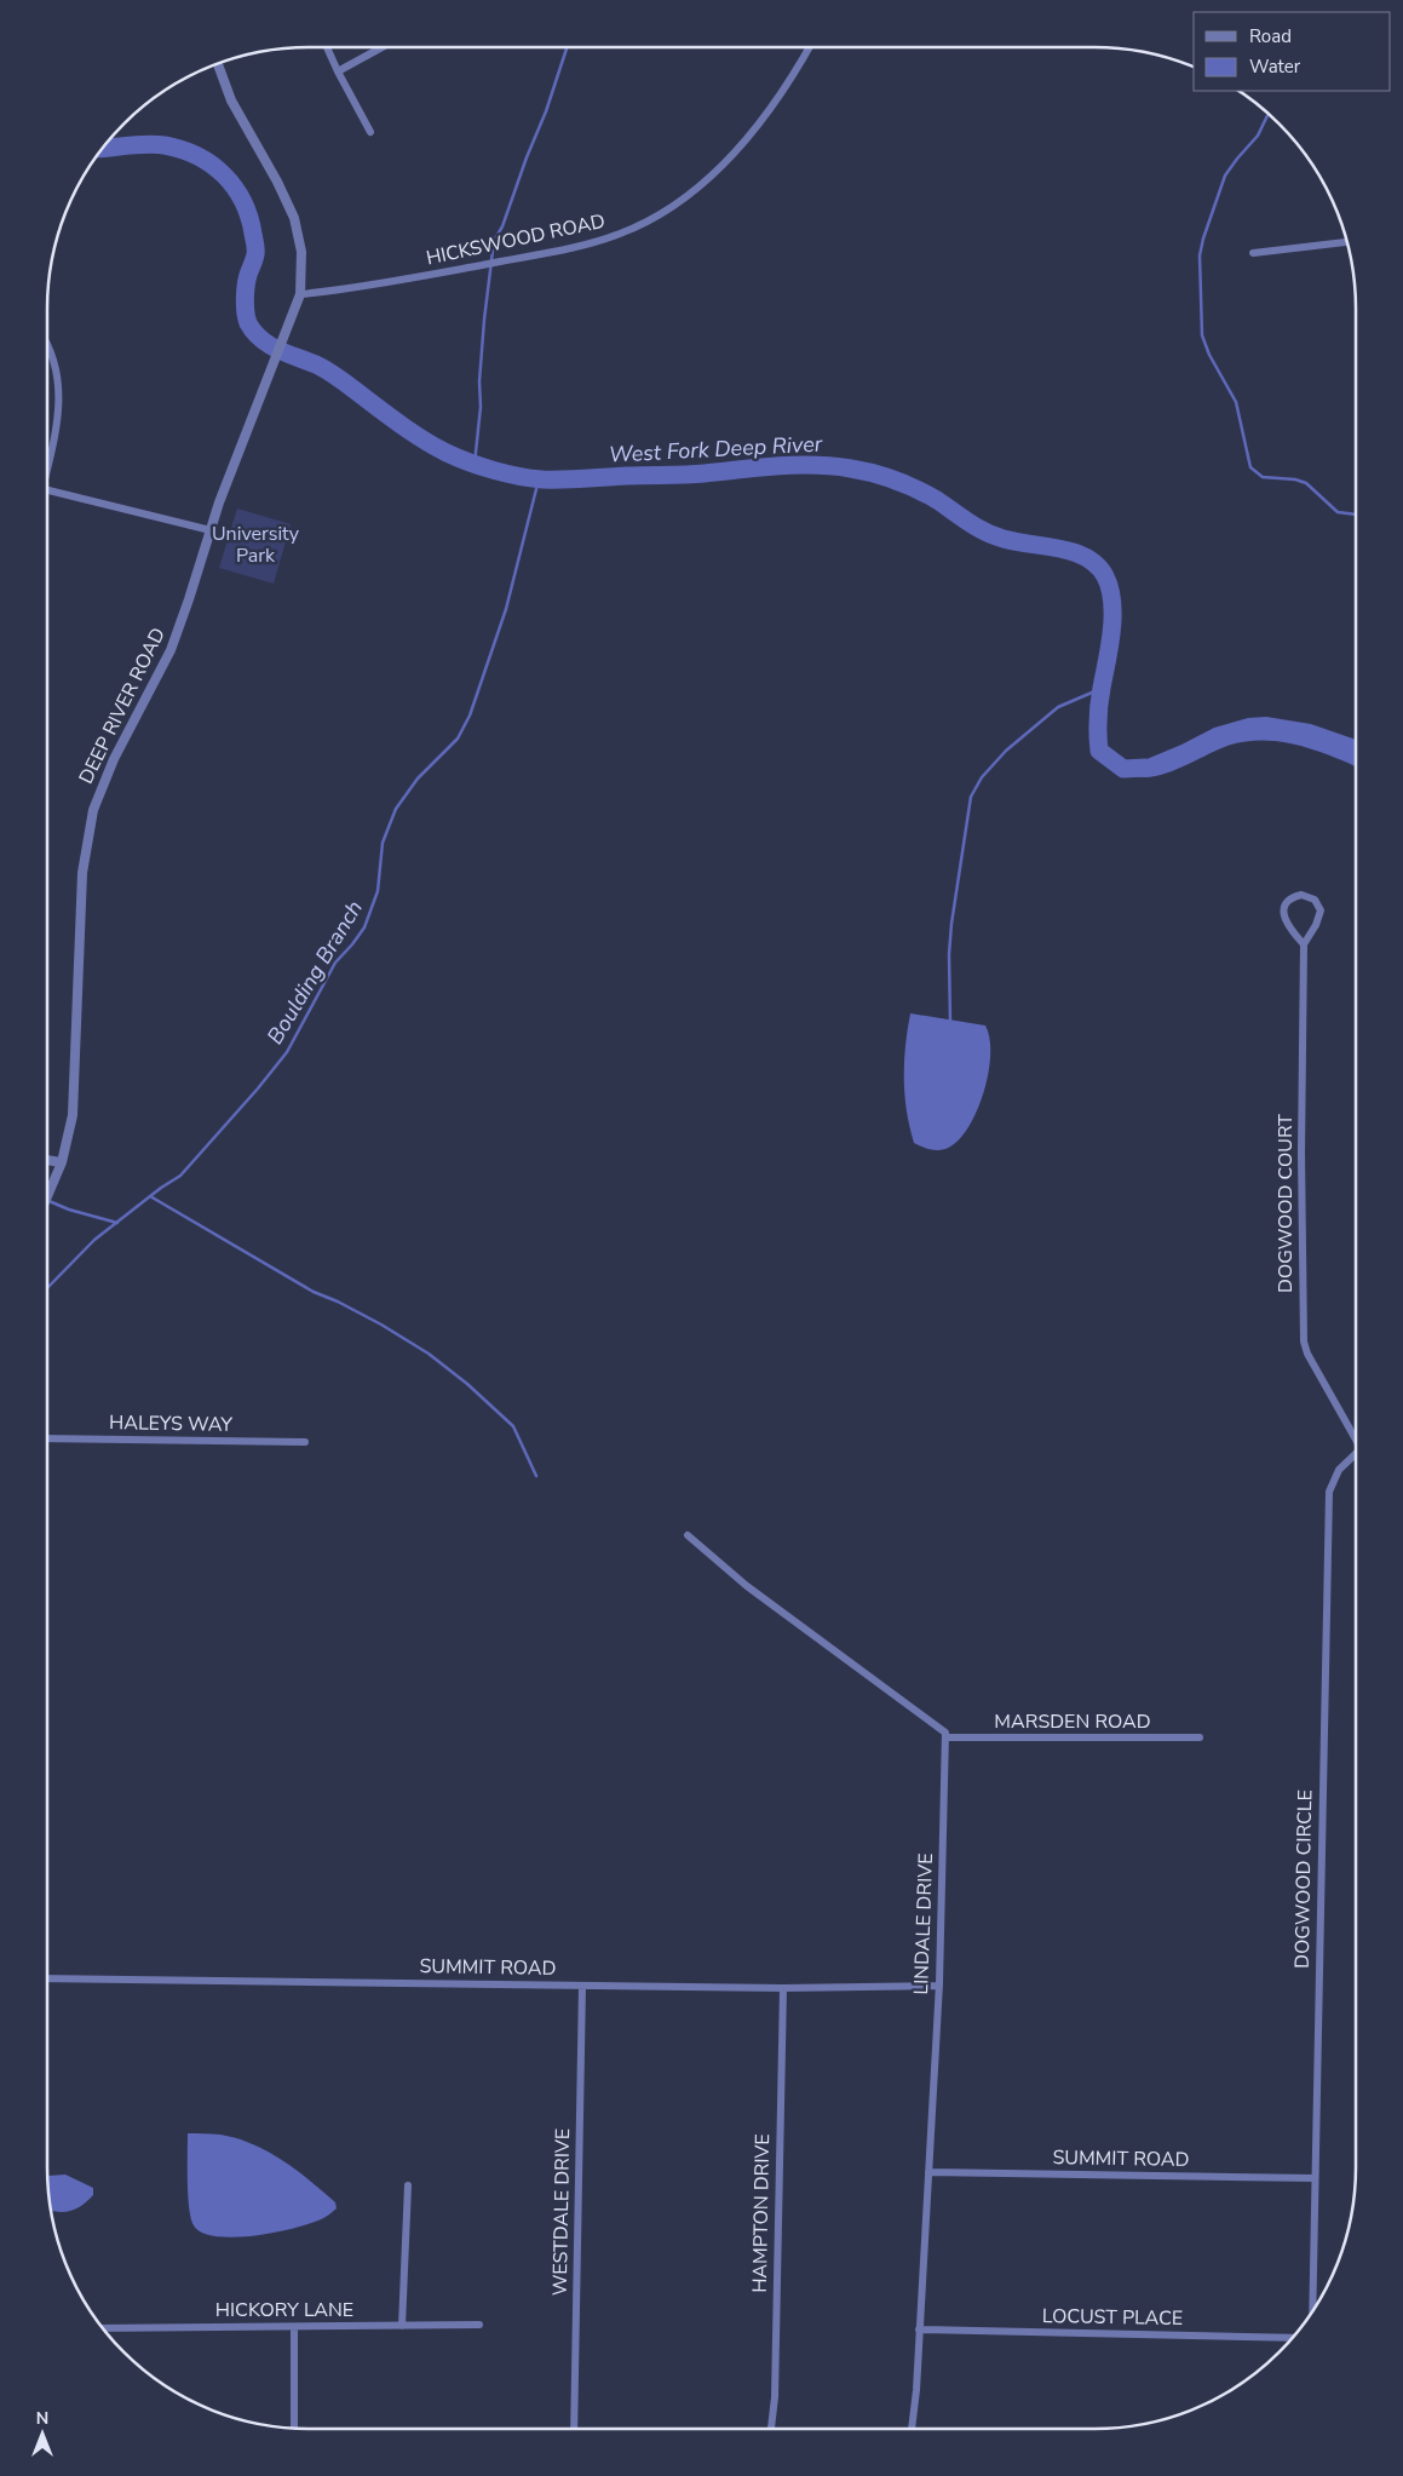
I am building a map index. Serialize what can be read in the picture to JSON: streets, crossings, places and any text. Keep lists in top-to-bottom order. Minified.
{"streets":{"street":["HICKSWOOD ROAD","DEEP RIVER ROAD","DOGWOOD COURT","HALEYS WAY","MARSDEN ROAD","DOGWOOD CIRCLE","LINDALE DRIVE","SUMMIT ROAD","WESTDALE DRIVE","HAMPTON DRIVE","HICKORY LANE","LOCUST PLACE"]},"crossings":[["HICKSWOOD ROAD","DEEP RIVER ROAD"],["MARSDEN ROAD","LINDALE DRIVE"],["DOGWOOD CIRCLE","SUMMIT ROAD"],["LINDALE DRIVE","SUMMIT ROAD"],["LINDALE DRIVE","LOCUST PLACE"],["SUMMIT ROAD","WESTDALE DRIVE"],["SUMMIT ROAD","HAMPTON DRIVE"]],"water":["West Fork Deep River","Boulding Branch"],"parks":["University Park"],"legend":["Road","Water"],"north":"top"}
